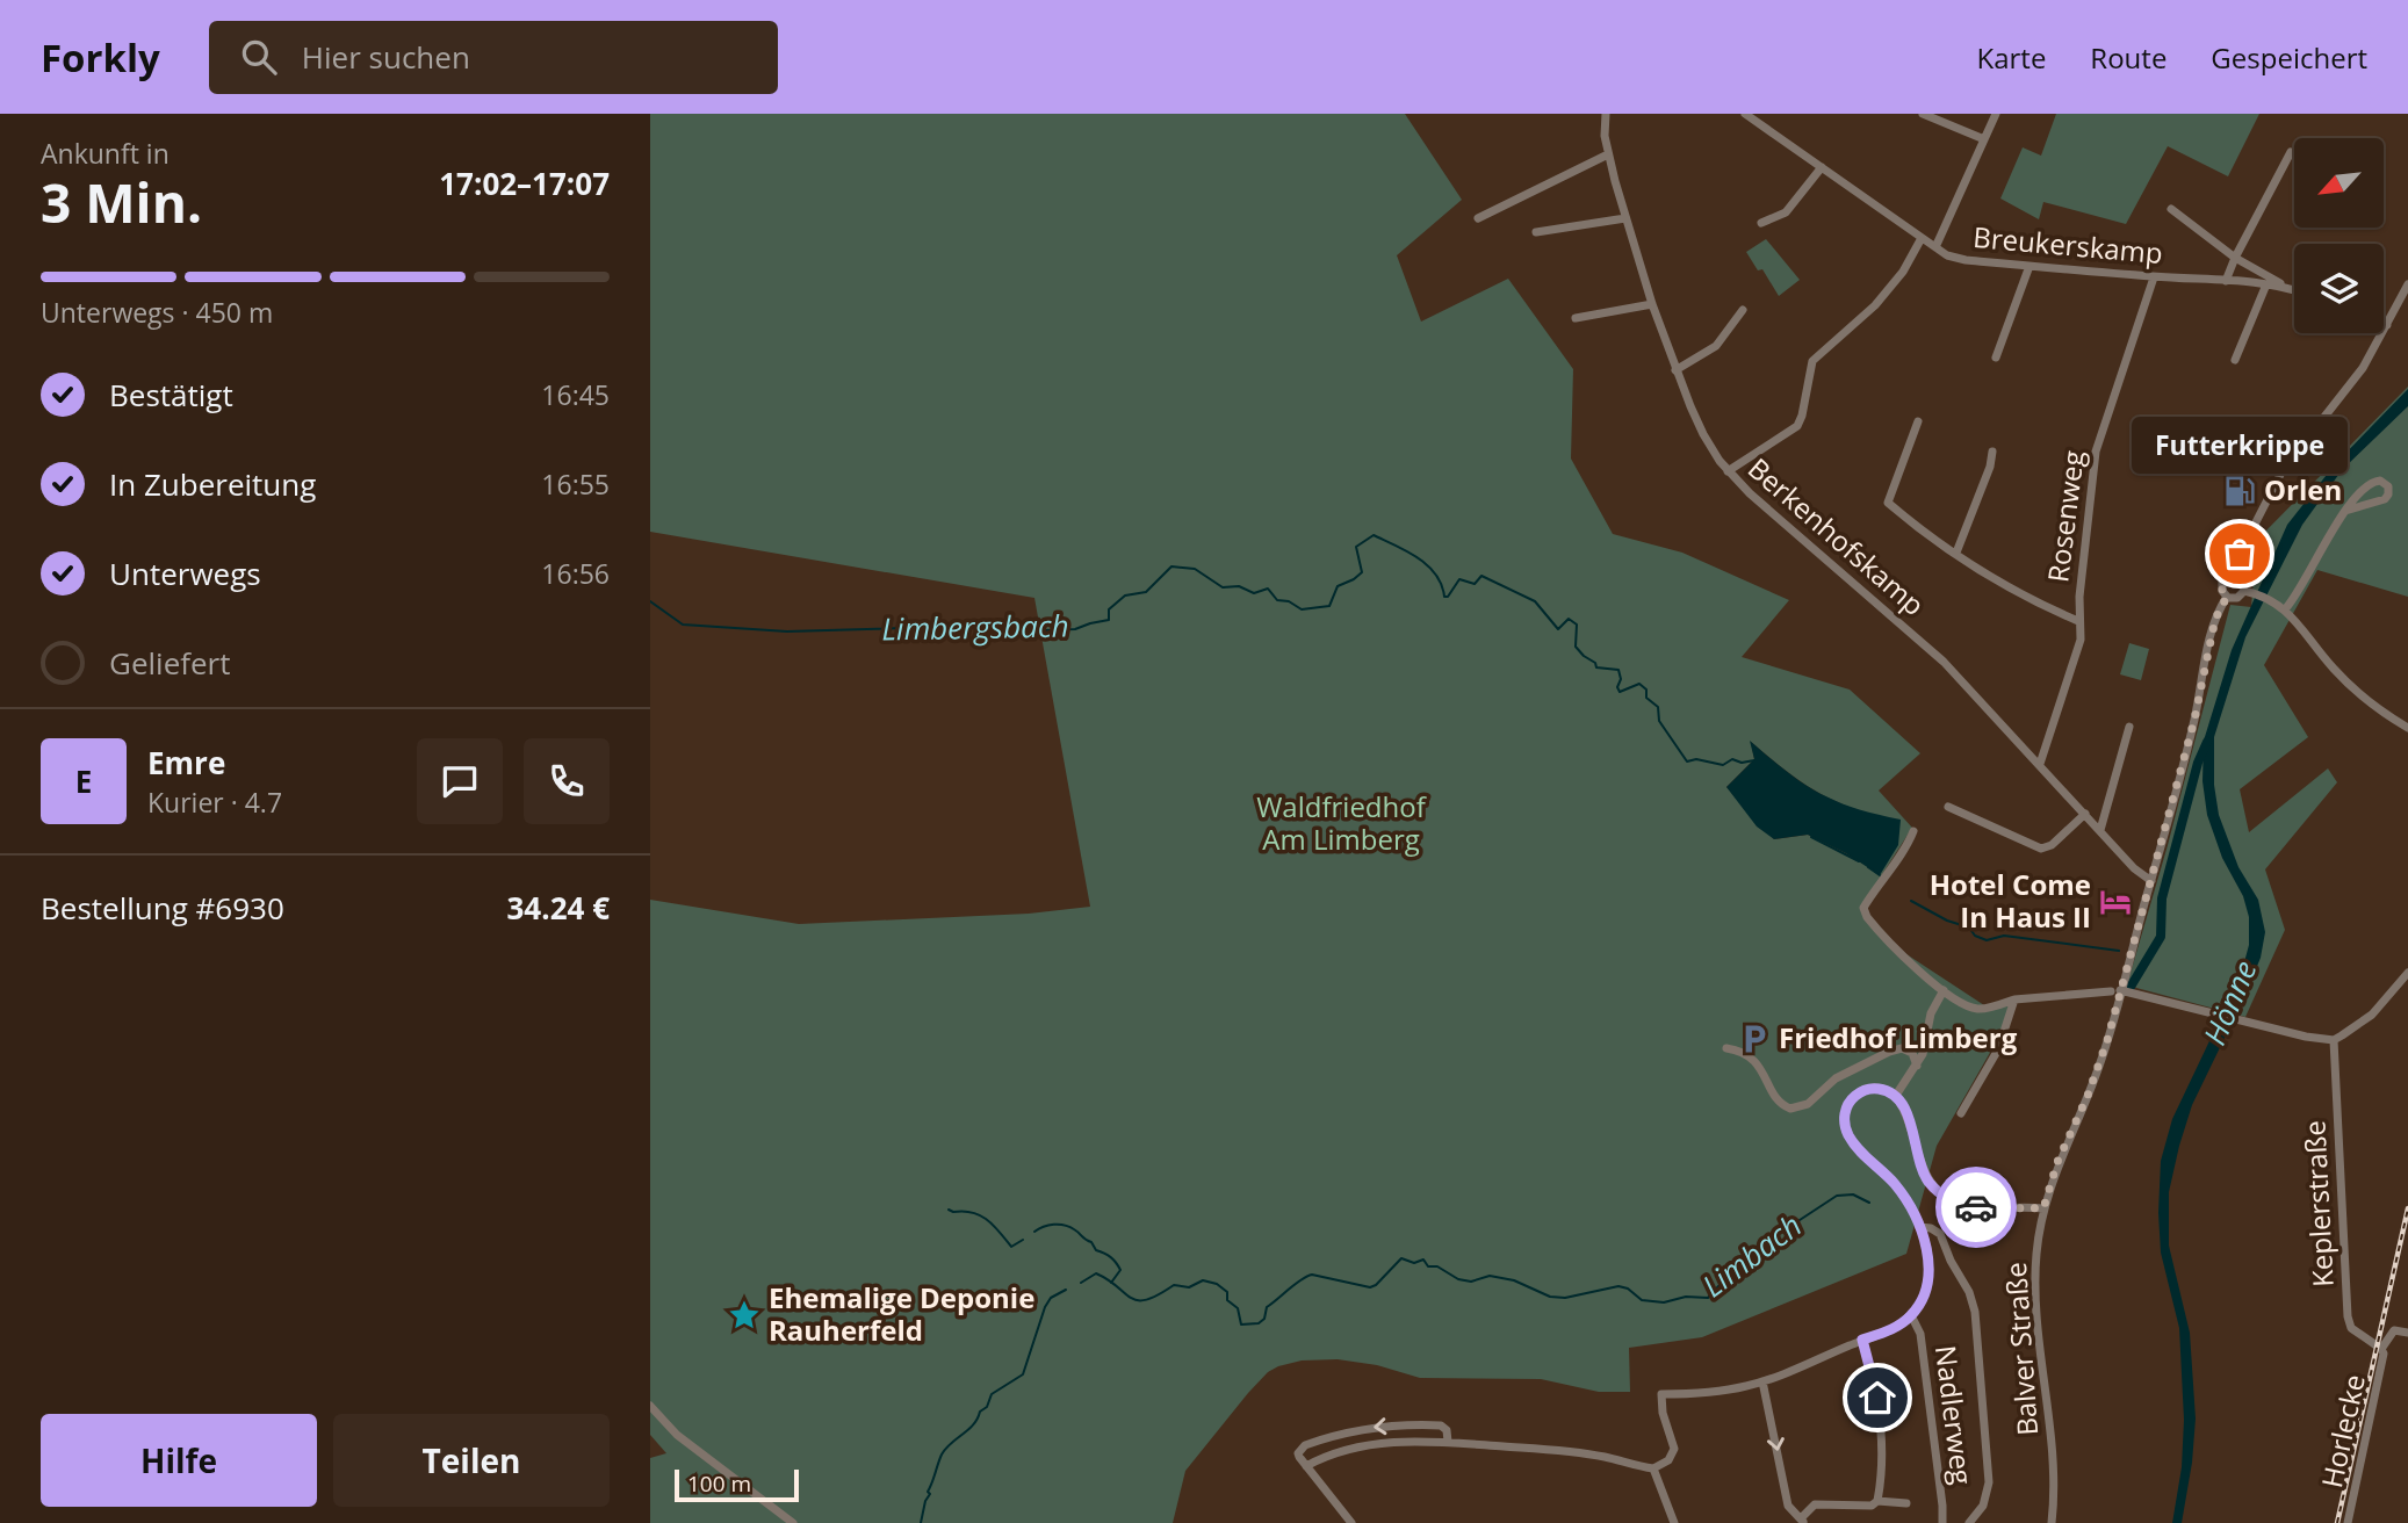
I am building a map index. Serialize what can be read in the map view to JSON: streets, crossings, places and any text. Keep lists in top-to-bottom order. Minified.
{"streets":{"street":["Breukerskamp","Rosenweg","Berkenhofskamp","Keplerstraße","Balver Straße","Nadlerweg","Horlecke"]},"crossings":[["Breukerskamp","Rosenweg"],["Rosenweg","Berkenhofskamp"],["Berkenhofskamp","Balver Straße"],["Keplerstraße","Horlecke"]],"water":["Limbergsbach","Hönne","Limbach"],"parks":["Waldfriedhof Am Limberg"],"places":{"fuel station":["Orlen"],"other":["Futterkrippe"],"hotel":["Hotel Come In Haus II"],"parking":["Friedhof Limberg"],"place":["Ehemalige Deponie Rauherfeld"]},"scale_bar":"100 m","north":"bottom left","page":{"header":"Forkly","search":"Hier suchen","nav":["Karte","Route","Gespeichert"],"heading":["3 Min.","Ankunft in","17:02–17:07"],"panel":["Emre","Kurier · 4.7","Bestellung #6930","34.24 €"],"bar":"Unterwegs · 450 m","list":[["Bestätigt","16:45"],["In Zubereitung","16:55"],["Unterwegs","16:56"],"Geliefert"],"bubble":"Futterkrippe","round":"E","buttons":["Hilfe","Teilen"],"scale":"100 m"}}
